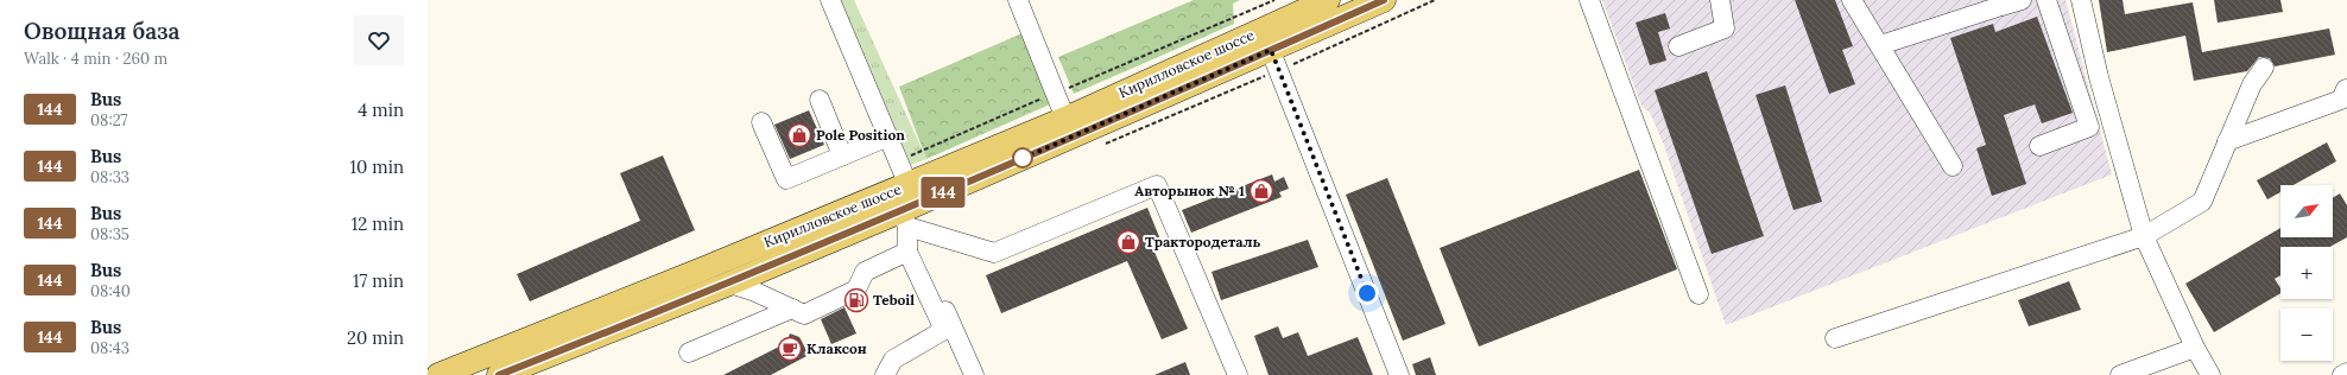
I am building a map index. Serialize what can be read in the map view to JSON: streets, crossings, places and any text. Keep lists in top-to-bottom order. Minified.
{"streets":{"main road":["Кирилловское шоссе"]},"places":{"shop":["Pole Position","Авторынок № 1","Трактородеталь"],"fuel station":["Teboil"],"cafe":["Клаксон"]},"lines":["bus line 144"],"north":"top right","page":{"heading":["Овощная база","Walk · 4 min · 260 m"],"on_map":"144","list":[{"mark":"144","name":"Bus","note":"08:27","value":"4 min"},{"mark":"144","name":"Bus","note":"08:33","value":"10 min"},{"mark":"144","name":"Bus","note":"08:35","value":"12 min"},{"mark":"144","name":"Bus","note":"08:40","value":"17 min"},{"mark":"144","name":"Bus","note":"08:43","value":"20 min"}],"map_buttons":["+","−"]}}
